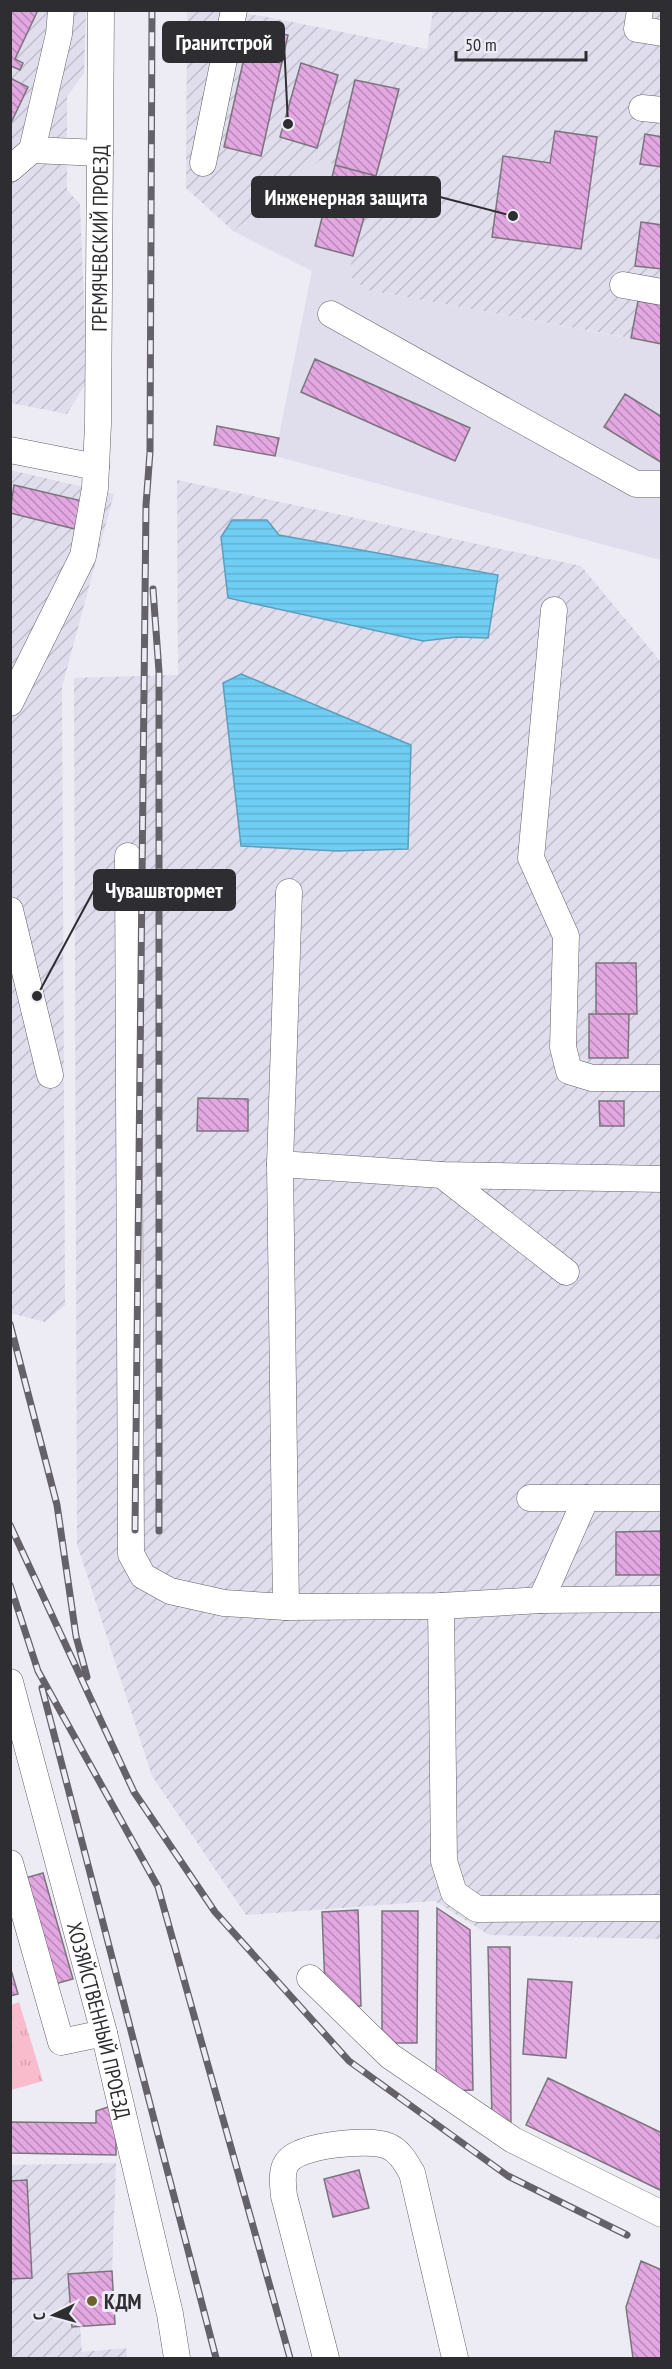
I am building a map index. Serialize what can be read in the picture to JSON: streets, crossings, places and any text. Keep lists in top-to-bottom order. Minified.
{"streets":{"street":["ГРЕМЯЧЕВСКИЙ ПРОЕЗД","ХОЗЯЙСТВЕННЫЙ ПРОЕЗД"]},"places":["Гранитстрой","Инженерная защита","Чувашвтормет","КДМ"],"scale_bar":"50 m","north":"left"}
